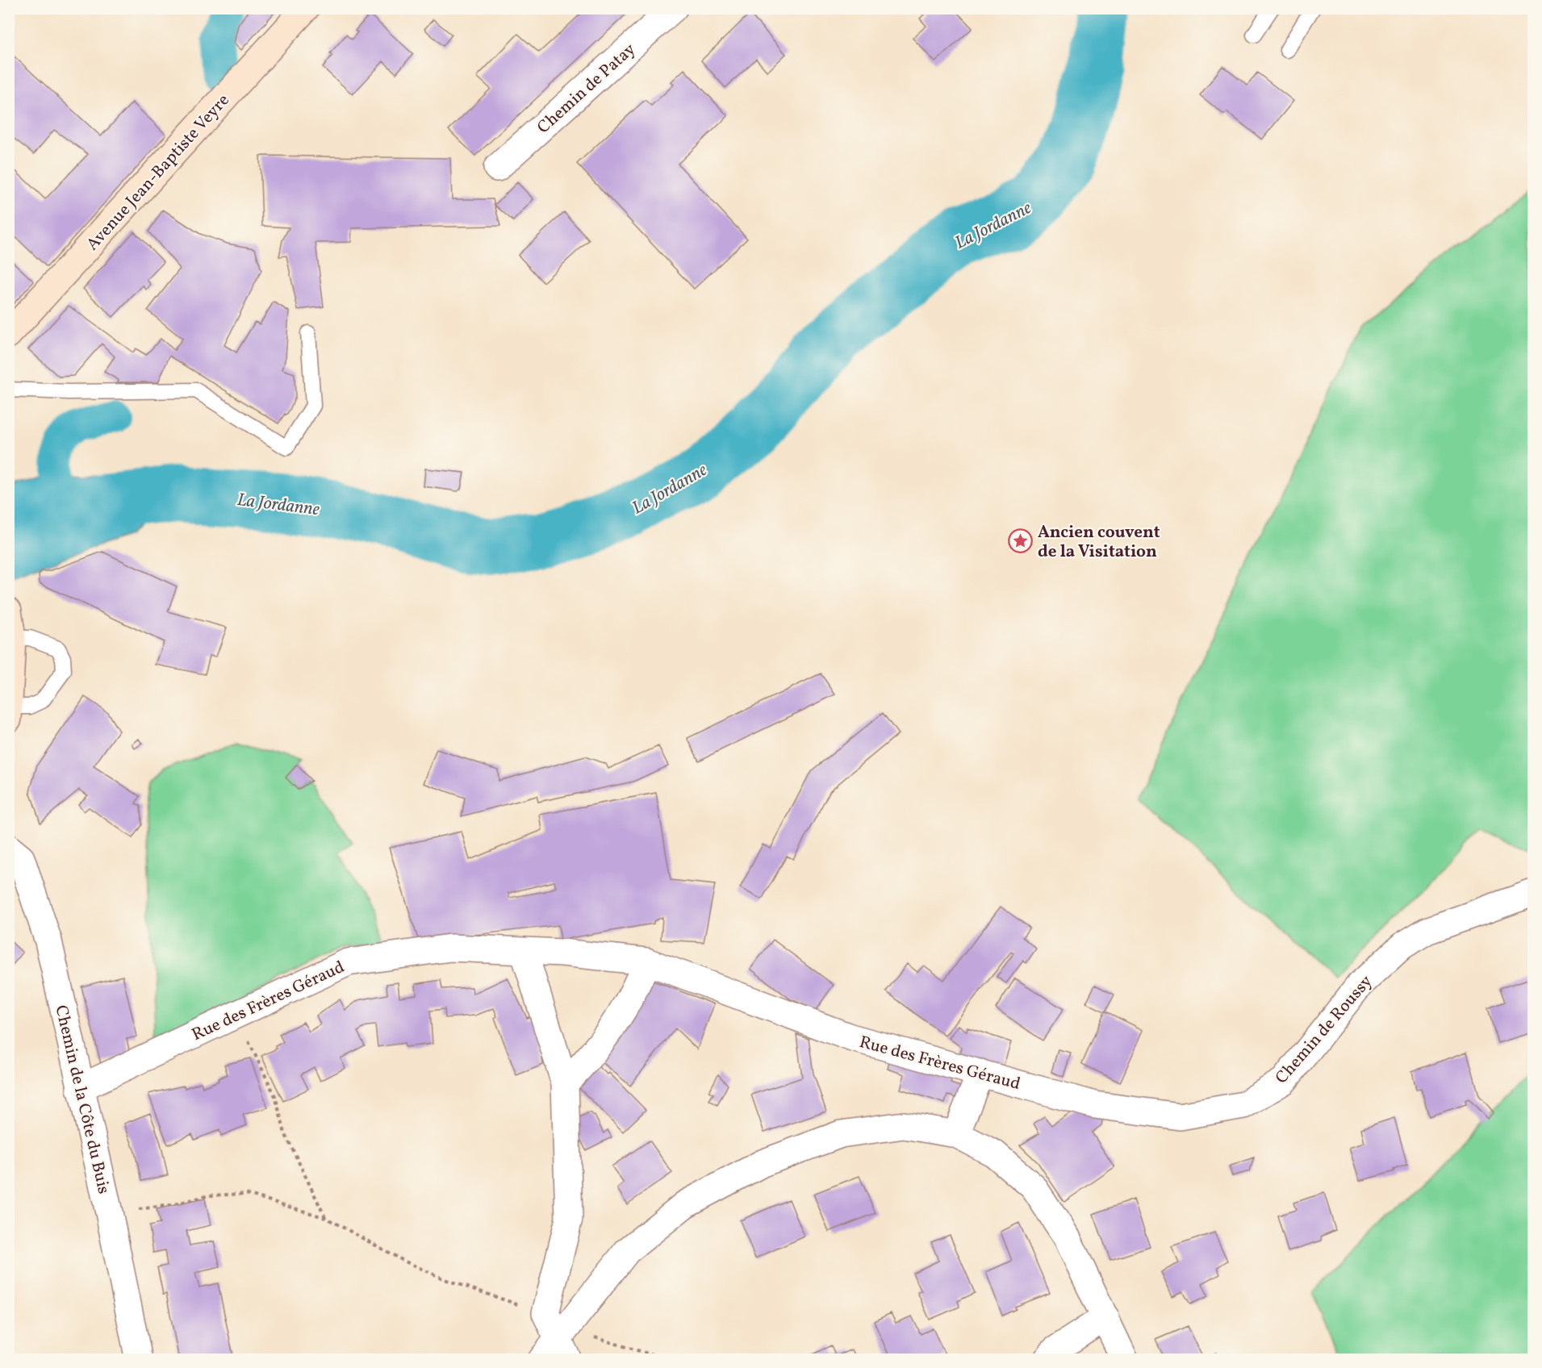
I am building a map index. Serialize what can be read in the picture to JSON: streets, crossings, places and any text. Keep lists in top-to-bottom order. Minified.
{"streets":{"main road":["Avenue Jean-Baptiste Veyre"],"street":["Chemin de Patay","Rue des Frères Géraud","Chemin de Roussy","Chemin de la Côte du Buis"]},"crossings":[["Rue des Frères Géraud","Chemin de Roussy"],["Rue des Frères Géraud","Chemin de la Côte du Buis"]],"water":["La Jordanne"],"places":{"place":["Ancien couvent de la Visitation"]}}
